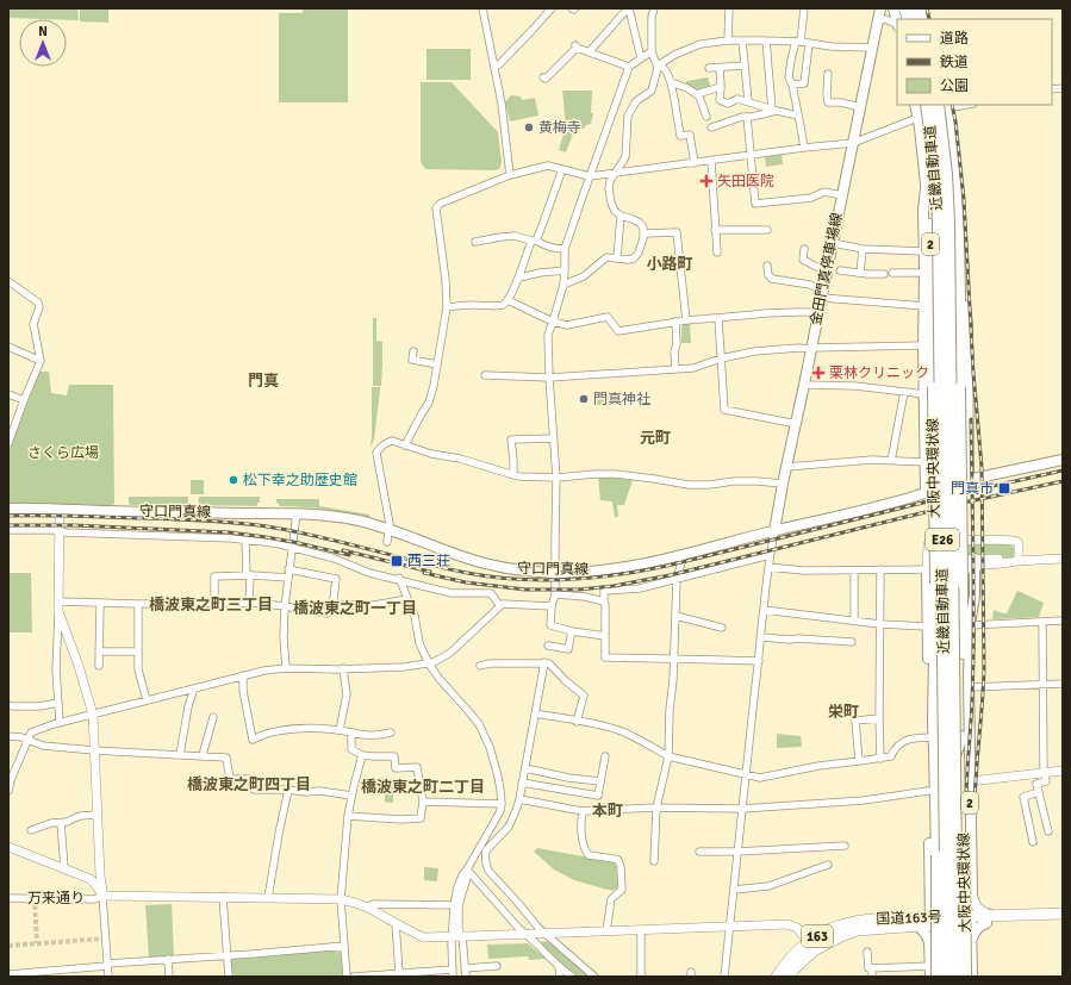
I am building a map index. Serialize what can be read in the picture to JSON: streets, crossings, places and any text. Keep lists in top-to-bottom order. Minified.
{"streets":{"highway":["近畿自動車道","E26","国道163号","163"],"main road":["2","金田門真停車場線","大阪中央環状線","守口門真線"],"street":["万来通り"]},"crossings":[["近畿自動車道","大阪中央環状線"],["2","大阪中央環状線"],["2","国道163号"],["金田門真停車場線","守口門真線"]],"districts":["小路町","門真","元町","橋波東之町三丁目","橋波東之町一丁目","栄町","橋波東之町四丁目","橋波東之町二丁目","本町"],"parks":["さくら広場"],"places":{"other":["黄梅寺","門真神社","松下幸之助歴史館"],"health":["矢田医院","栗林クリニック"],"transit":["門真市","西三荘"]},"legend":["道路","鉄道","公園"],"north":"top"}
